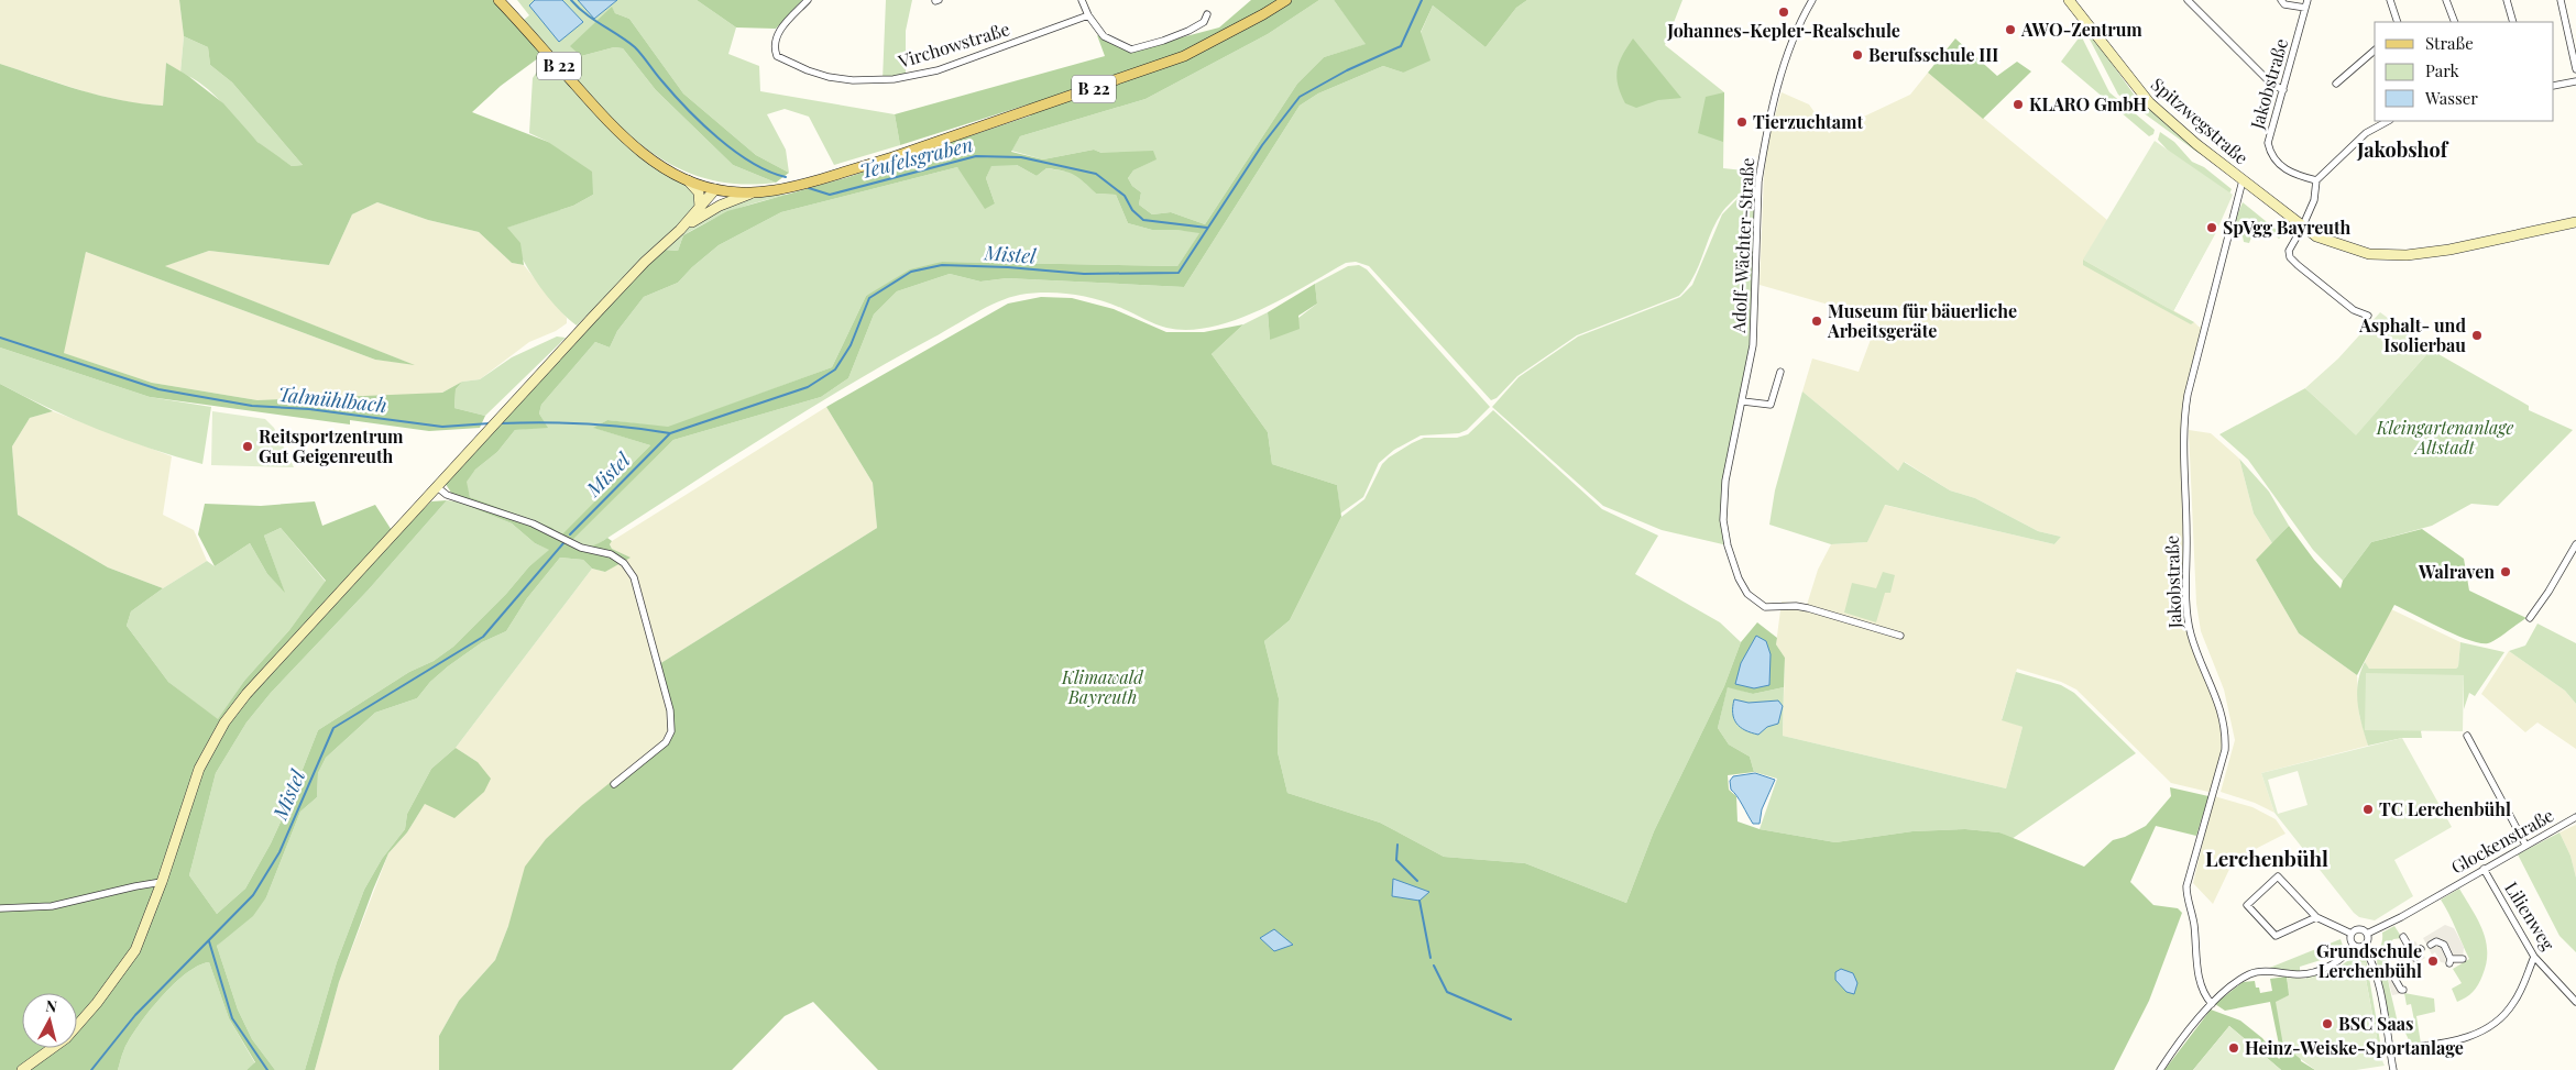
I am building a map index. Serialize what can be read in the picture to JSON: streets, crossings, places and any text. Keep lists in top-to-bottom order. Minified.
{"streets":{"main road":["B 22","Spitzwegstraße"],"street":["Virchowstraße","Jakobstraße","Adolf-Wächter-Straße","Glockenstraße","Lilienweg"]},"crossings":[["Jakobstraße","Spitzwegstraße"],["Glockenstraße","Lilienweg"]],"districts":["Jakobshof","Lerchenbühl"],"water":["Teufelsgraben","Mistel","Talmühlbach"],"parks":["Kleingartenanlage Altstadt","Klimawald Bayreuth"],"places":["Johannes-Kepler-Realschule","AWO-Zentrum","Berufsschule III","KLARO GmbH","Tierzuchtamt","SpVgg Bayreuth","Museum für bäuerliche Arbeitsgeräte","Asphalt- und Isolierbau","Reitsportzentrum Gut Geigenreuth","Walraven","TC Lerchenbühl","Grundschule Lerchenbühl","BSC Saas","Heinz-Weiske-Sportanlage"],"legend":["Straße","Park","Wasser"],"north":"top"}
